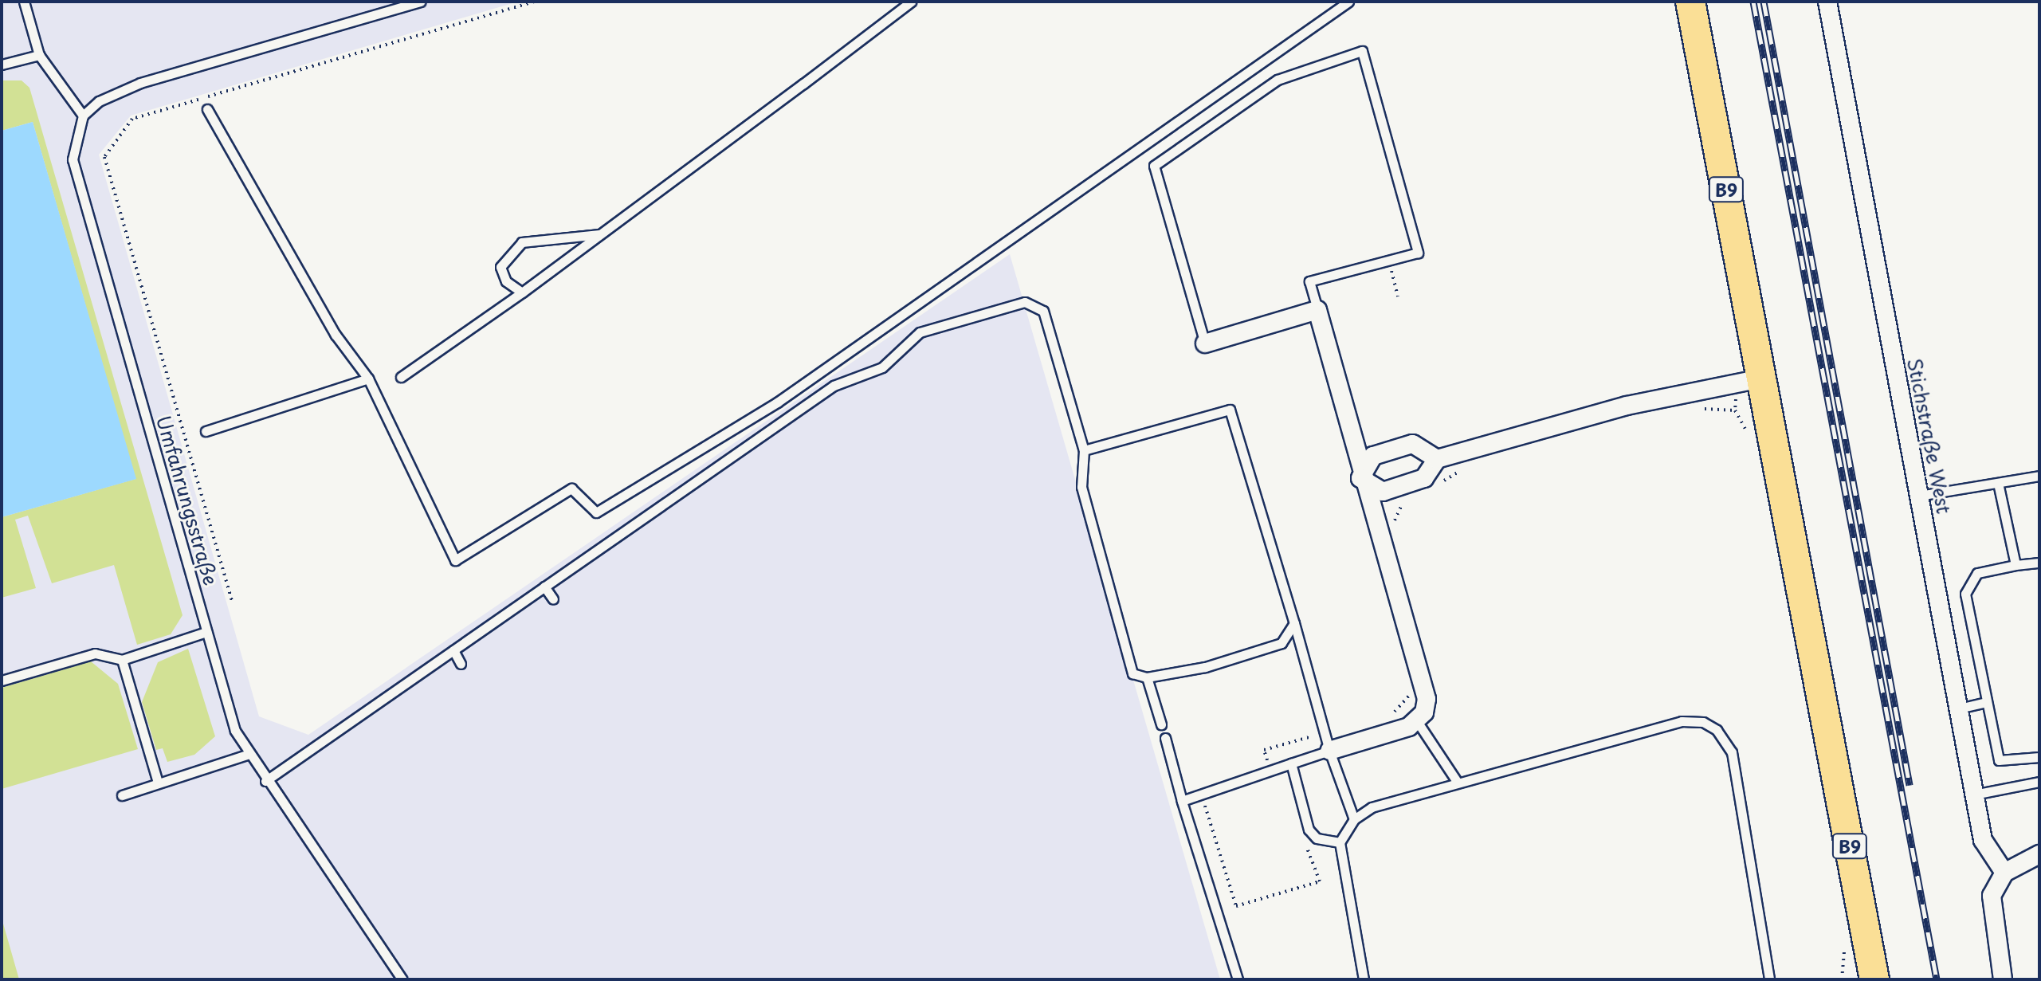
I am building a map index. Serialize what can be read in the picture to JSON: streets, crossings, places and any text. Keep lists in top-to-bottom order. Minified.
{"streets":{"main road":["B9"],"street":["Stichstraße West"],"lane":["Umfahrungsstraße"]}}
